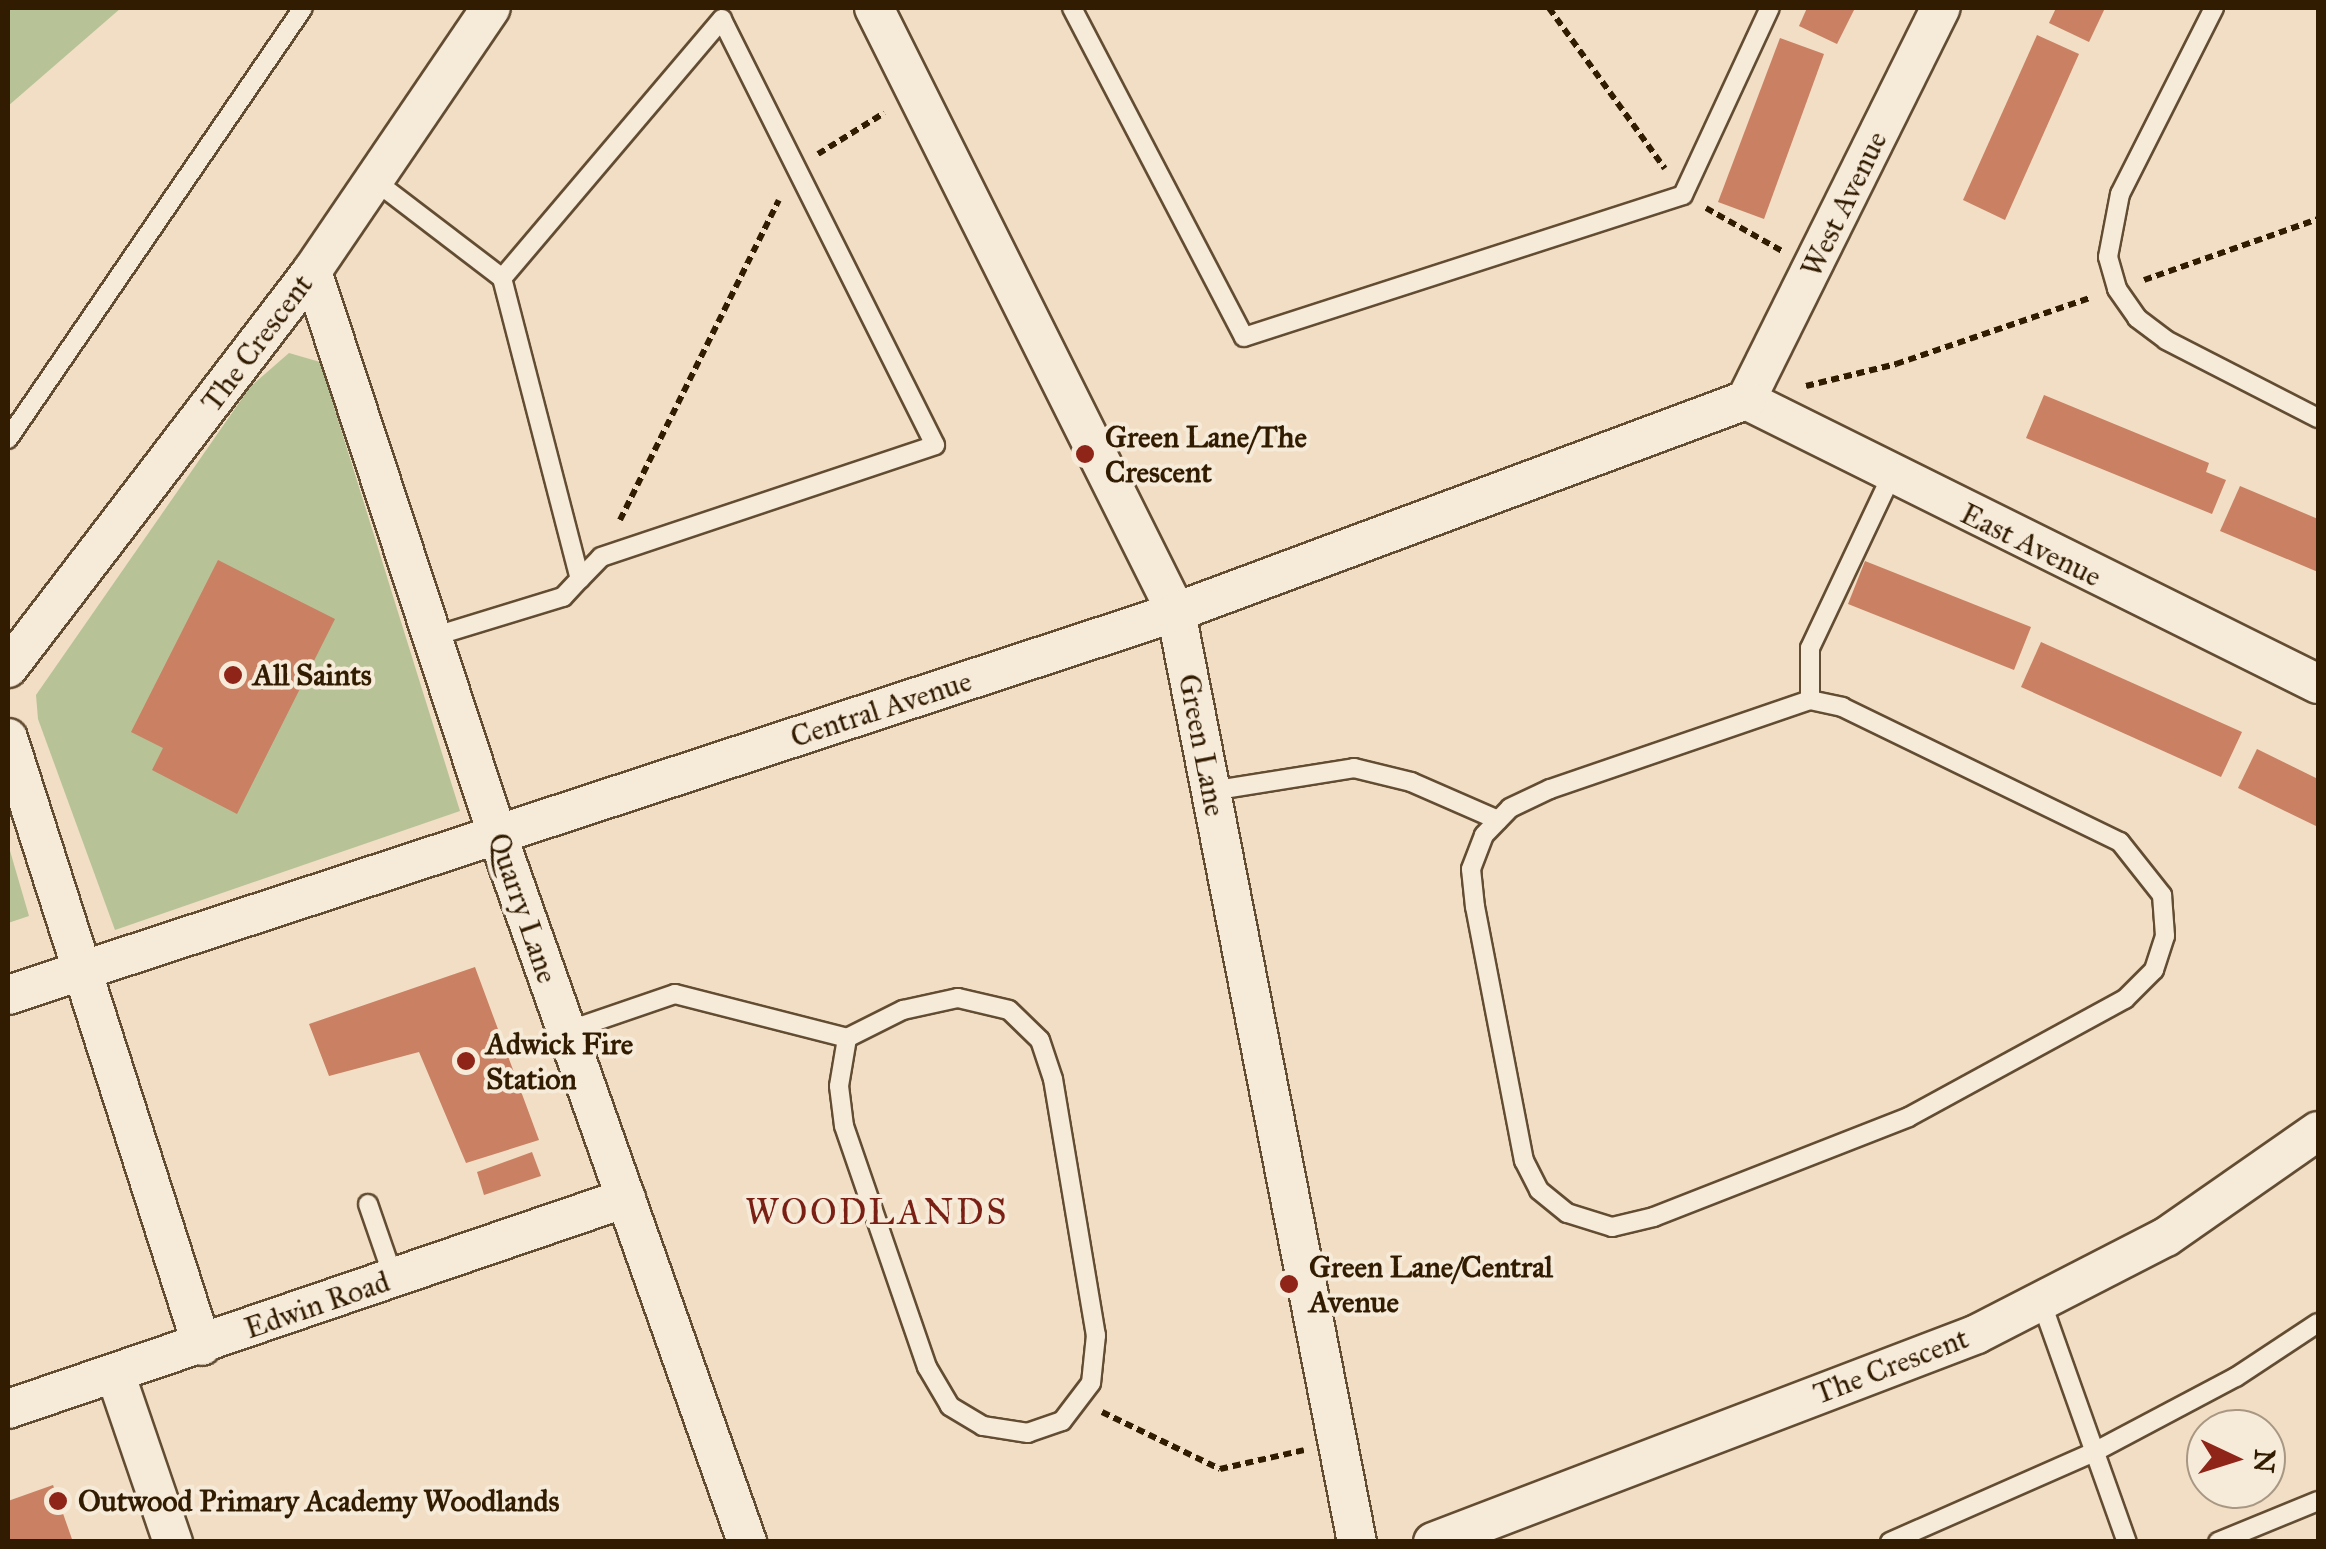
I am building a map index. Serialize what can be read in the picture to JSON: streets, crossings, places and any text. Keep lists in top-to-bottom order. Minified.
{"streets":{"street":["West Avenue","The Crescent","East Avenue","Central Avenue","Green Lane","Quarry Lane","Edwin Road"]},"crossings":[["West Avenue","East Avenue"],["West Avenue","Central Avenue"],["The Crescent","Quarry Lane"],["East Avenue","Central Avenue"],["Central Avenue","Green Lane"],["Central Avenue","Quarry Lane"],["Quarry Lane","Edwin Road"]],"districts":["WOODLANDS"],"places":["Green Lane/The Crescent","All Saints","Adwick Fire Station","Green Lane/Central Avenue","Outwood Primary Academy Woodlands"],"north":"right"}
